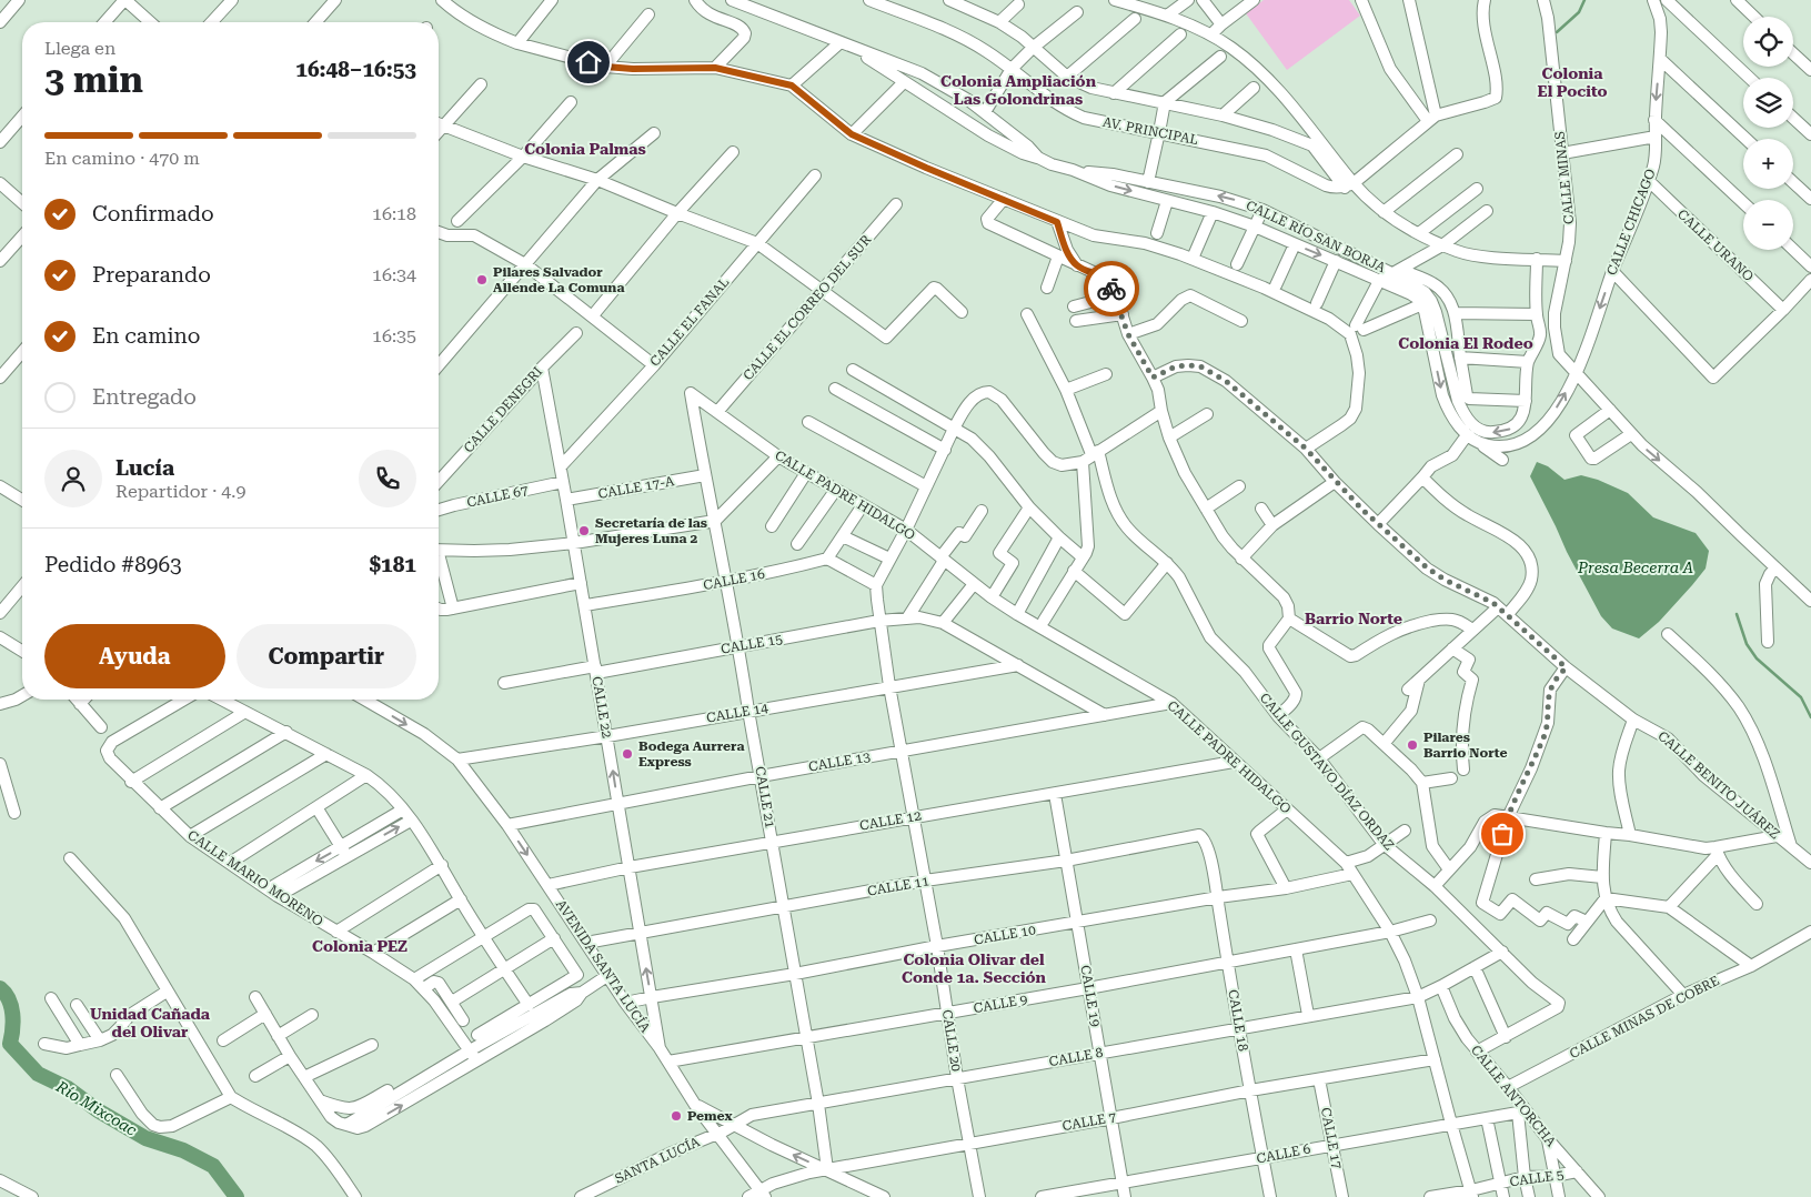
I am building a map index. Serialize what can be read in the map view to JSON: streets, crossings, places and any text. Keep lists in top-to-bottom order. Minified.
{"streets":{"street":["AV. PRINCIPAL","CALLE MINAS","CALLE CHICAGO","CALLE RÍO SAN BORJA","CALLE URANO","CALLE EL CORREO DEL SUR","CALLE EL FANAL","CALLE DENEGRI","CALLE 17-A","CALLE PADRE HIDALGO","CALLE 67","CALLE 16","CALLE 15","CALLE 22","CALLE 14","CALLE 13","CALLE GUSTAVO DÍAZ ORDAZ","CALLE BENITO JUÁREZ","CALLE 21","CALLE 12","CALLE MARIO MORENO","CALLE 11","CALLE 10","AVENIDA SANTA LUCÍA","CALLE 19","CALLE 9","CALLE MINAS DE COBRE","CALLE 18","CALLE 20","CALLE 8","CALLE ANTORCHA","CALLE 7","CALLE 17","CALLE 6","SANTA LUCÍA","CALLE 5"]},"crossings":[["CALLE CHICAGO","CALLE URANO"],["CALLE EL CORREO DEL SUR","CALLE PADRE HIDALGO"],["CALLE EL FANAL","CALLE 22"],["CALLE DENEGRI","CALLE 22"],["CALLE 17-A","CALLE 22"],["CALLE 17-A","CALLE 21"],["CALLE PADRE HIDALGO","CALLE 13"],["CALLE PADRE HIDALGO","CALLE 21"],["CALLE PADRE HIDALGO","CALLE 12"],["CALLE PADRE HIDALGO","CALLE 10"],["CALLE PADRE HIDALGO","CALLE 9"],["CALLE PADRE HIDALGO","CALLE 8"],["CALLE PADRE HIDALGO","CALLE 7"],["CALLE PADRE HIDALGO","CALLE 6"],["CALLE PADRE HIDALGO","CALLE 5"],["CALLE 67","CALLE 22"],["CALLE 16","CALLE 22"],["CALLE 16","CALLE 21"],["CALLE 15","CALLE 22"],["CALLE 15","CALLE 14"],["CALLE 15","CALLE 13"],["CALLE 15","CALLE 21"],["CALLE 15","CALLE 20"],["CALLE 22","CALLE 14"],["CALLE 22","CALLE 13"],["CALLE 22","CALLE 12"],["CALLE 22","CALLE 11"],["CALLE 22","CALLE 10"],["CALLE 22","AVENIDA SANTA LUCÍA"],["CALLE 14","CALLE 21"],["CALLE 14","AVENIDA SANTA LUCÍA"],["CALLE 14","CALLE 20"],["CALLE 13","CALLE 21"],["CALLE 13","AVENIDA SANTA LUCÍA"],["CALLE 13","CALLE 20"],["CALLE GUSTAVO DÍAZ ORDAZ","CALLE 8"],["CALLE 21","CALLE 12"],["CALLE 21","CALLE 11"],["CALLE 21","CALLE 10"],["CALLE 21","CALLE 9"],["CALLE 21","CALLE 8"],["CALLE 21","CALLE 7"],["CALLE 12","AVENIDA SANTA LUCÍA"],["CALLE 12","CALLE 19"],["CALLE 12","CALLE 20"],["CALLE 11","AVENIDA SANTA LUCÍA"],["CALLE 11","CALLE 19"],["CALLE 11","CALLE 18"],["CALLE 11","CALLE 20"],["CALLE 10","AVENIDA SANTA LUCÍA"],["CALLE 10","CALLE 19"],["CALLE 10","CALLE 18"],["CALLE 10","CALLE 20"],["AVENIDA SANTA LUCÍA","CALLE 9"],["AVENIDA SANTA LUCÍA","CALLE 7"],["AVENIDA SANTA LUCÍA","SANTA LUCÍA"],["CALLE 19","CALLE 9"],["CALLE 19","CALLE 8"],["CALLE 19","CALLE 7"],["CALLE 19","CALLE 6"],["CALLE 9","CALLE 18"],["CALLE 9","CALLE 20"],["CALLE MINAS DE COBRE","CALLE ANTORCHA"],["CALLE 18","CALLE 8"],["CALLE 18","CALLE 7"],["CALLE 18","CALLE 6"],["CALLE 20","CALLE 8"],["CALLE 20","CALLE 7"],["CALLE 8","CALLE ANTORCHA"],["CALLE 8","SANTA LUCÍA"],["CALLE ANTORCHA","CALLE 6"],["CALLE ANTORCHA","CALLE 5"],["CALLE 7","CALLE 17"],["CALLE 17","CALLE 6"]],"districts":["Colonia El Pocito","Colonia Ampliación Las Golondrinas","Colonia Palmas","Colonia El Rodeo","Barrio Norte","Colonia PEZ","Colonia Olivar del Conde 1a. Sección","Unidad Cañada del Olivar"],"water":["Presa Becerra A","Río Mixcoac"],"places":["Pilares Salvador Allende La Comuna","Secretaría de las Mujeres Luna 2","Pilares Barrio Norte","Bodega Aurrera Express","Pemex"],"page":{"map_buttons":["+","−"],"heading":["3 min","Llega en","16:48–16:53"],"panel":["Lucía","Repartidor · 4.9","Pedido #8963","$181"],"bar":"En camino · 470 m","list":[["Confirmado","16:18"],["Preparando","16:34"],["En camino","16:35"],"Entregado"],"buttons":["Ayuda","Compartir"]}}
